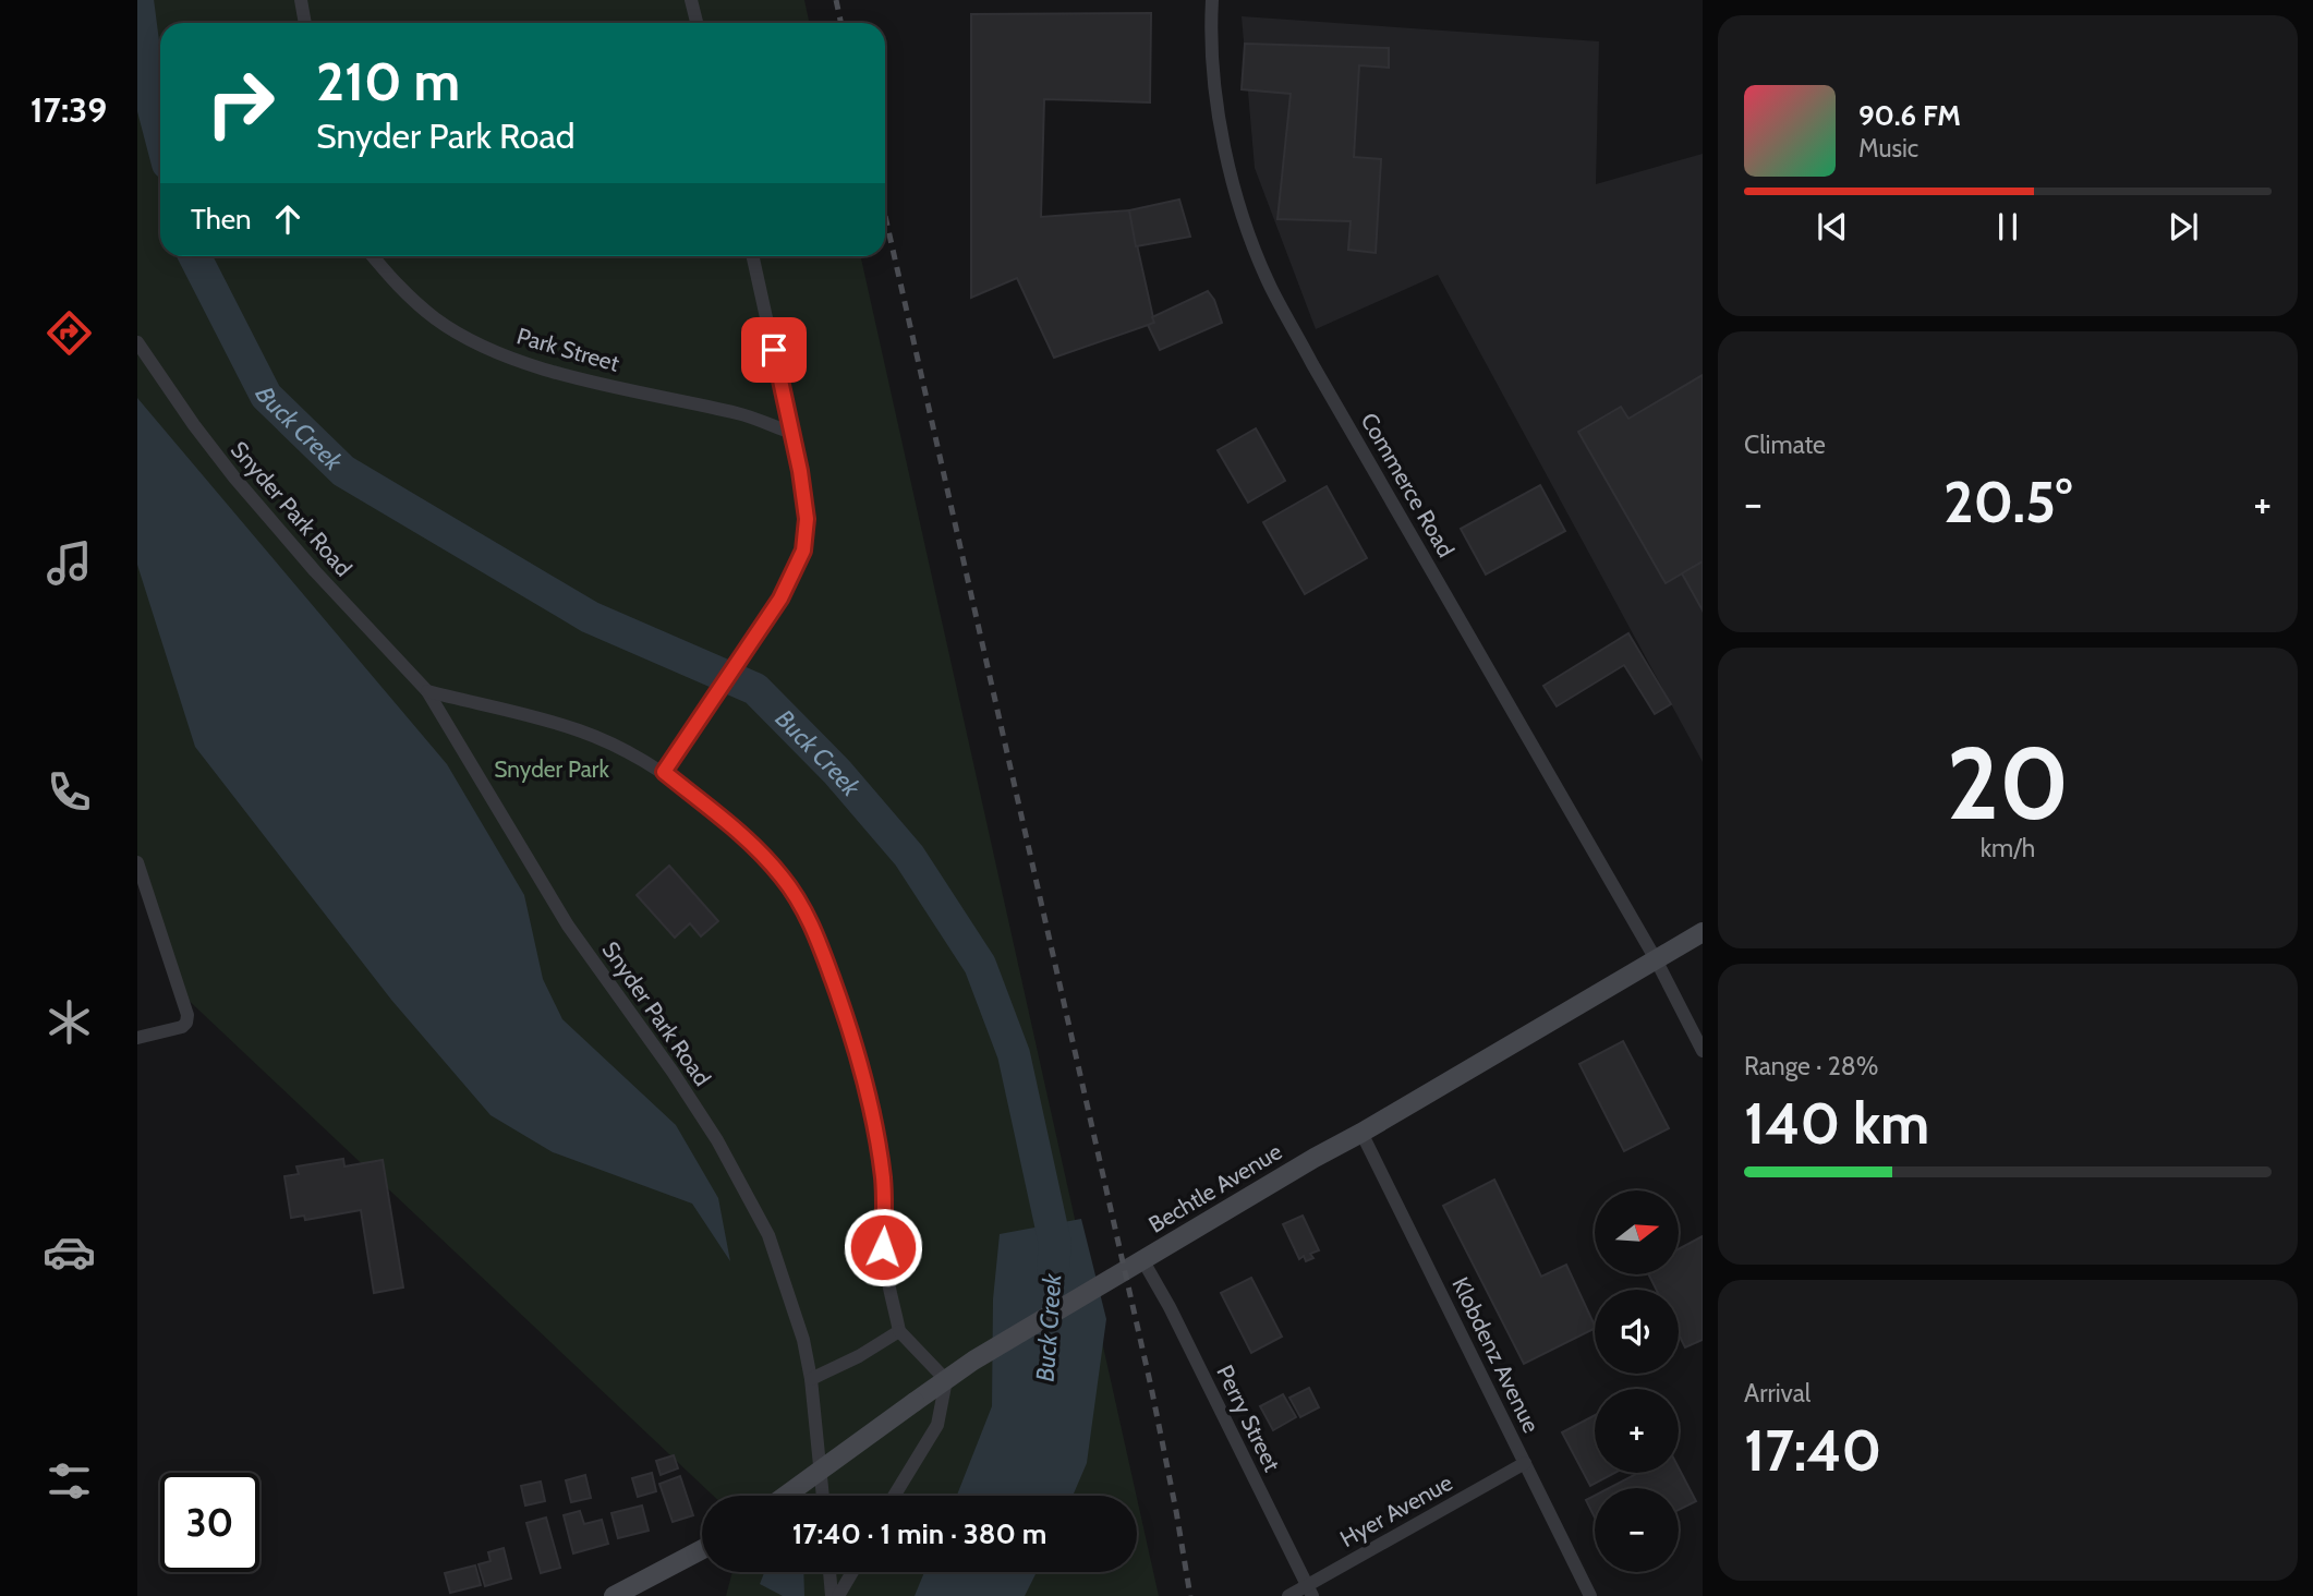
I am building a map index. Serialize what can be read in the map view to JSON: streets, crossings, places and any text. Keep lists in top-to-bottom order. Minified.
{"streets":{"main road":["Bechtle Avenue"],"street":["Park Street","Commerce Road","Snyder Park Road","Klobdenz Avenue","Perry Street","Hyer Avenue"]},"crossings":[["Commerce Road","Bechtle Avenue"],["Bechtle Avenue","Klobdenz Avenue"],["Bechtle Avenue","Perry Street"],["Klobdenz Avenue","Hyer Avenue"],["Perry Street","Hyer Avenue"]],"water":["Buck Creek"],"parks":["Snyder Park"],"north":"right","page":{"tabs":"17:39","turn":["210 m","Snyder Park Road"],"song":["90.6 FM","Music"],"then":"Then","tile":["Climate",["20","km/h"],["Range · 28%","140 km"],["Arrival","17:40"]],"heat":["−","20.5°","+"],"map_buttons":["+","−"],"limit":"30","trip":"17:40 · 1 min · 380 m"}}
